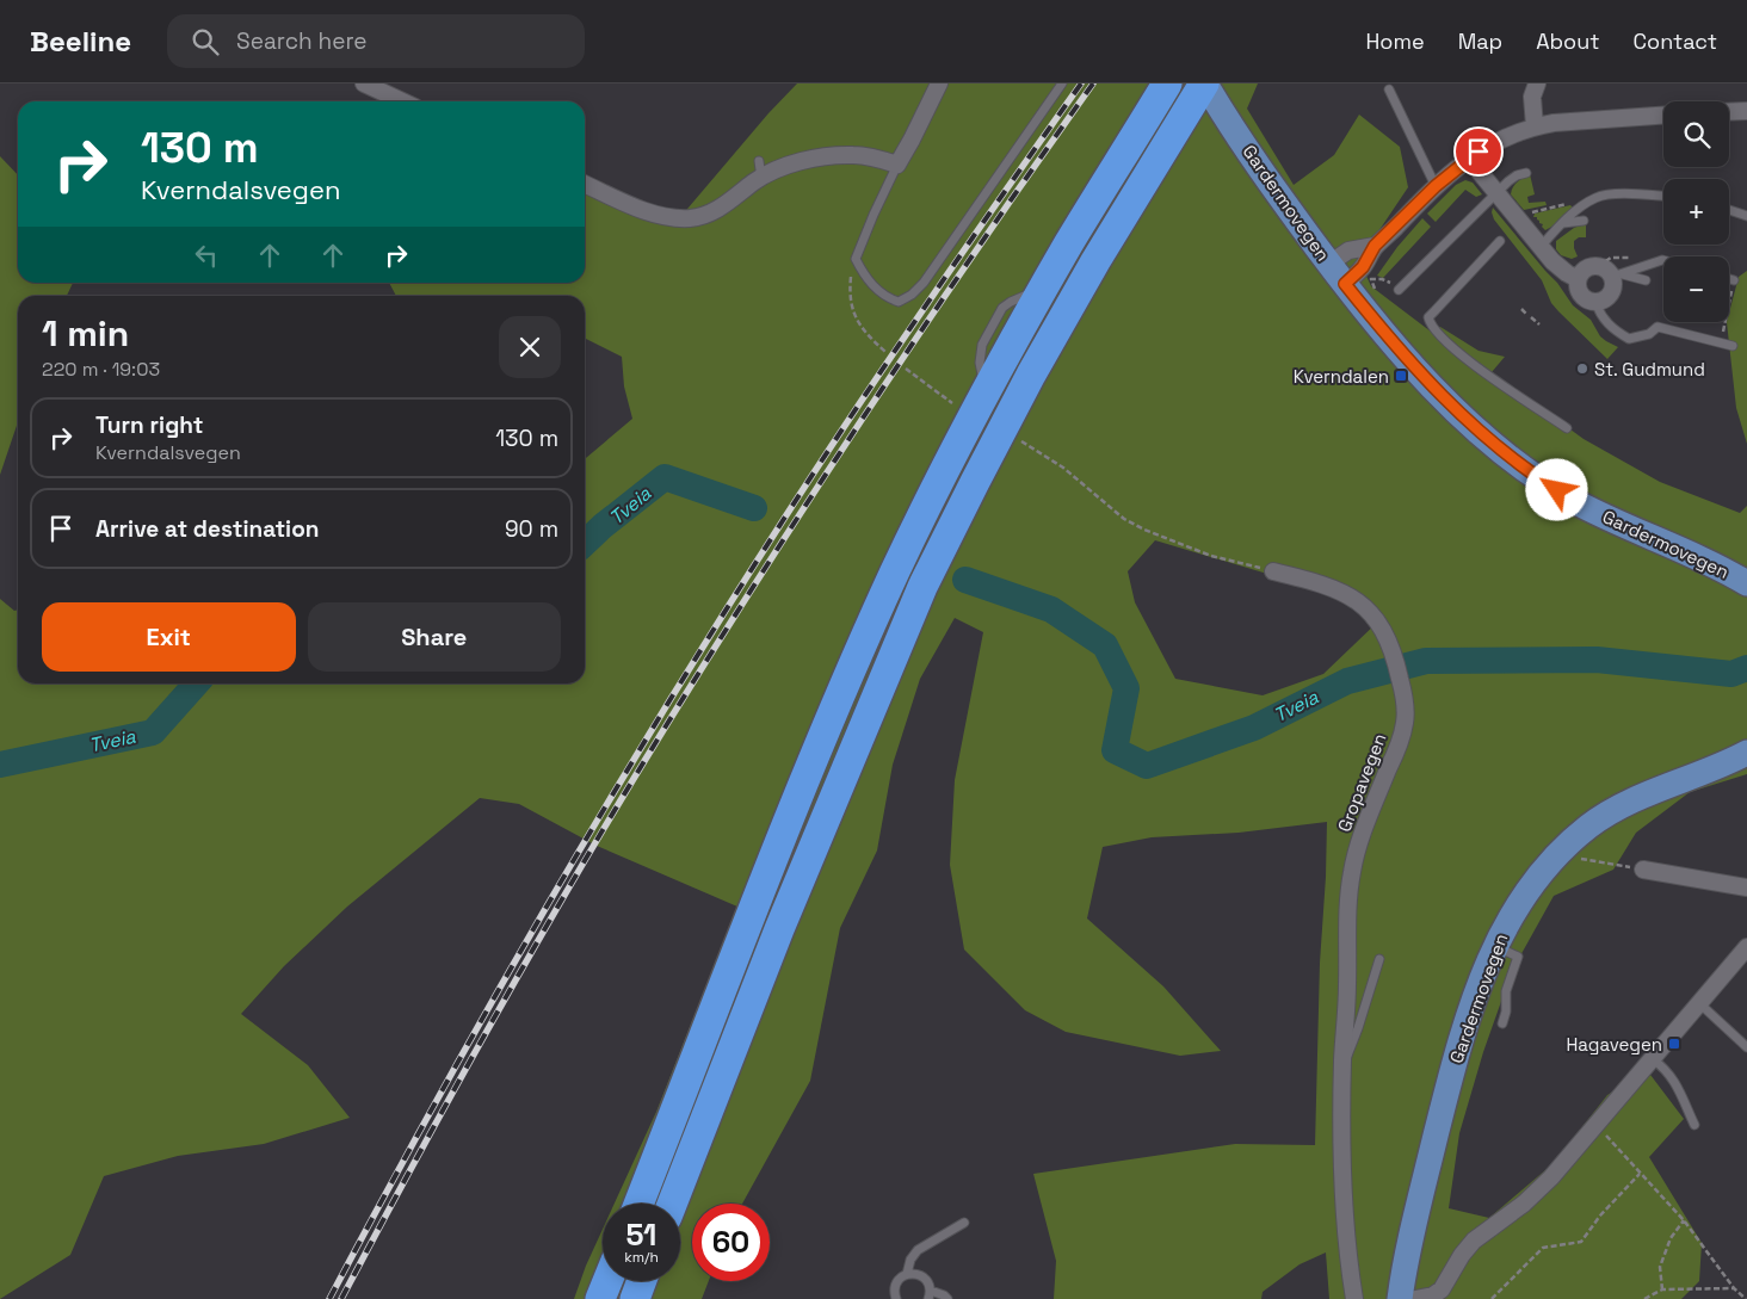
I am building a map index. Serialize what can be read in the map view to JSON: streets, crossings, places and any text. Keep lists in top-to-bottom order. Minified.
{"streets":{"main road":["Gardermovegen"],"street":["Gropavegen"]},"water":["Tveia"],"places":{"other":["St. Gudmund"],"transit":["Kverndalen","Hagavegen"]},"page":{"header":"Beeline","search":"Search here","nav":["Home","Map","About","Contact"],"map_buttons":["+","−"],"turn":["130 m","Kverndalsvegen"],"heading":["1 min","220 m · 19:03"],"list":[{"name":"Turn right","note":"Kverndalsvegen","value":"130 m"},{"name":"Arrive at destination","value":"90 m"}],"buttons":["Exit","Share"],"speed":"51 km/h","limit":"60"}}
